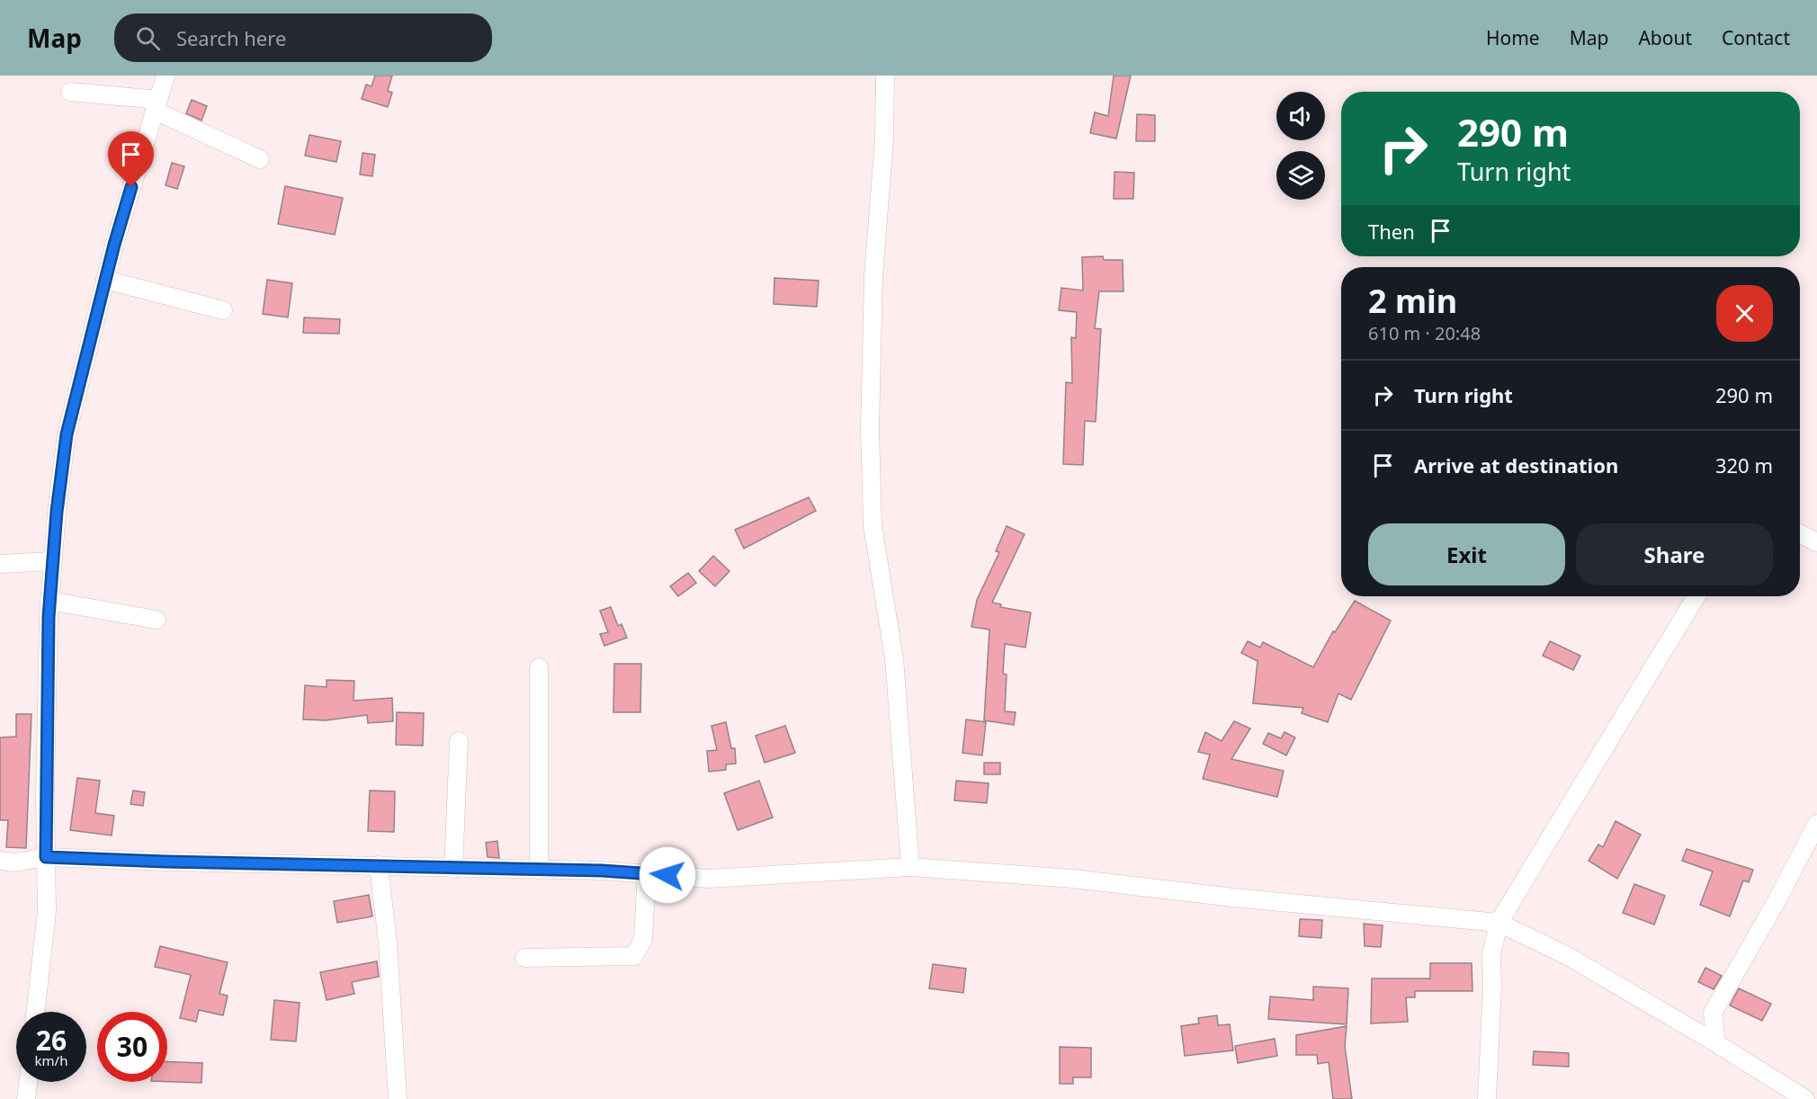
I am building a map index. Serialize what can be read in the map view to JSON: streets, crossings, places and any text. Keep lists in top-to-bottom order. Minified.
{"page":{"header":"Map","search":"Search here","nav":["Home","Map","About","Contact"],"turn":["290 m","Turn right"],"then":"Then","heading":["2 min","610 m · 20:48"],"list":[{"name":"Turn right","value":"290 m"},{"name":"Arrive at destination","value":"320 m"}],"buttons":["Exit","Share"],"speed":"26 km/h","limit":"30"}}
